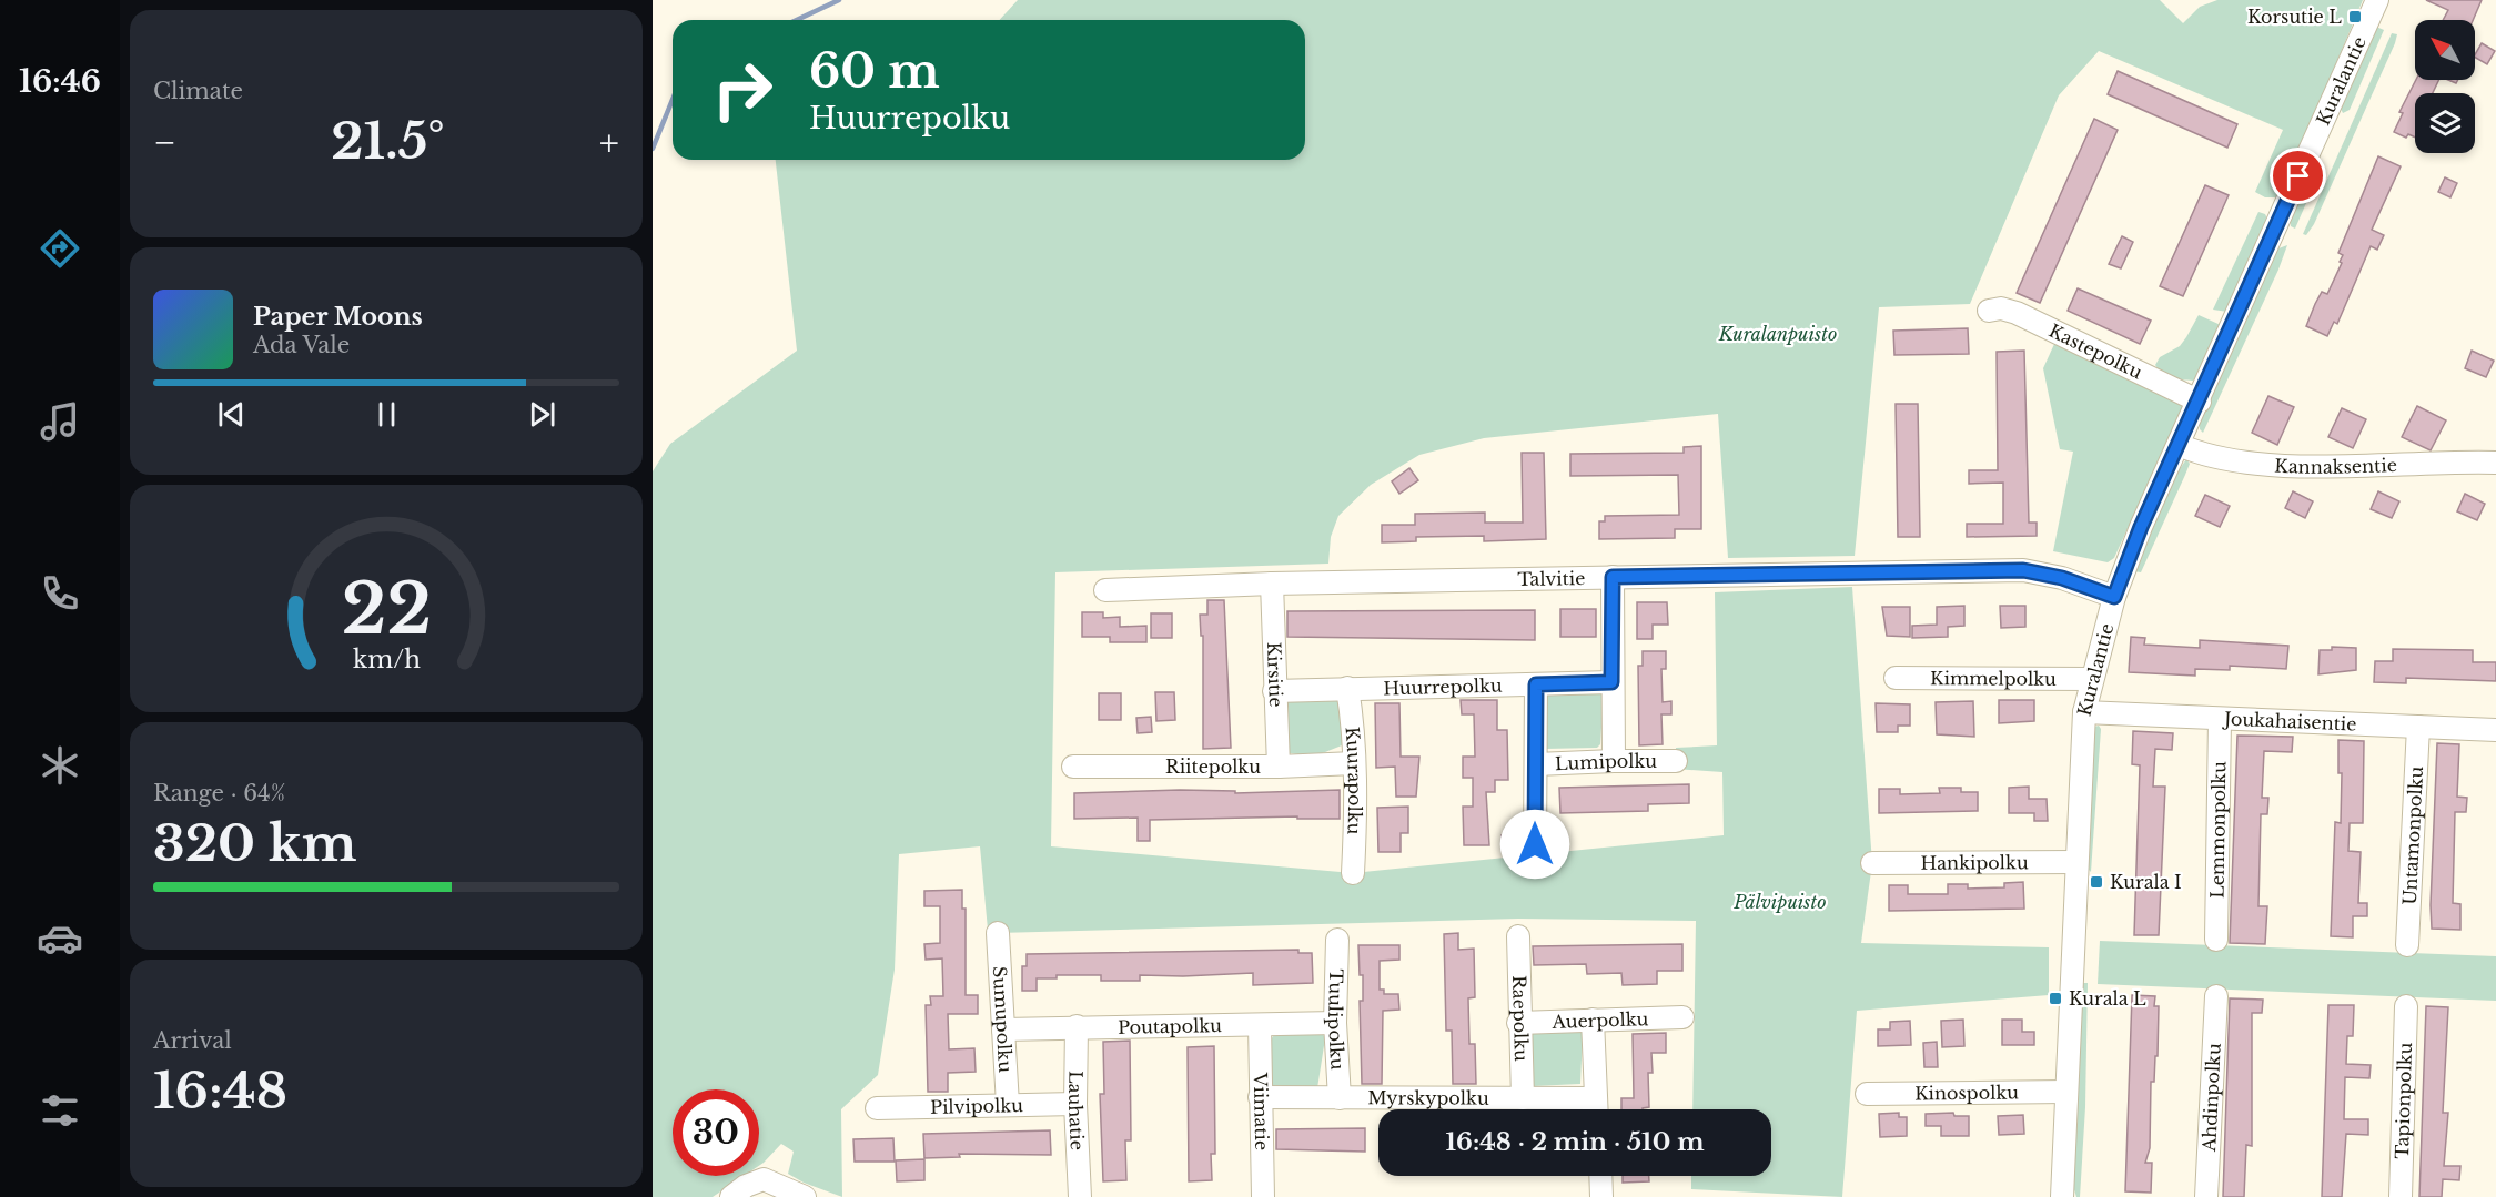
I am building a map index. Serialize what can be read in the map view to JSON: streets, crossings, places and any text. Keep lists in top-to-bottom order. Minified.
{"streets":{"street":["Kuralantie","Kastepolku","Kannaksentie","Talvitie","Kirsitie","Kimmelpolku","Huurrepolku","Joukahaisentie","Lumipolku","Riitepolku","Kuurapolku","Lemmonpolku","Untamonpolku","Hankipolku","Raepolku","Sumupolku","Tuulipolku","Auerpolku","Poutapolku","Kinospolku","Ahdinpolku","Myrskypolku","Tapionpolku","Pilvipolku","Lauhatie","Viimatie"]},"crossings":[["Kuralantie","Kastepolku"],["Kuralantie","Kannaksentie"],["Kuralantie","Talvitie"],["Kuralantie","Kimmelpolku"],["Kuralantie","Joukahaisentie"],["Kuralantie","Hankipolku"],["Kuralantie","Kinospolku"],["Talvitie","Kirsitie"],["Kirsitie","Huurrepolku"],["Kirsitie","Riitepolku"],["Huurrepolku","Kuurapolku"],["Joukahaisentie","Lemmonpolku"],["Joukahaisentie","Untamonpolku"],["Riitepolku","Kuurapolku"],["Raepolku","Auerpolku"],["Raepolku","Myrskypolku"],["Sumupolku","Poutapolku"],["Sumupolku","Pilvipolku"],["Tuulipolku","Poutapolku"],["Tuulipolku","Myrskypolku"],["Poutapolku","Lauhatie"],["Poutapolku","Viimatie"],["Myrskypolku","Viimatie"],["Pilvipolku","Lauhatie"]],"parks":["Kuralanpuisto","Pälvipuisto"],"places":{"transit":["Korsutie L","Kurala I","Kurala L"]},"north":"top left","page":{"tabs":"16:46","tile":["Climate",["Range · 64%","320 km"],["Arrival","16:48"]],"turn":["60 m","Huurrepolku"],"heat":["−","21.5°","+"],"song":["Paper Moons","Ada Vale"],"limit":"30","trip":"16:48 · 2 min · 510 m","gauge":["22","km/h"]}}
